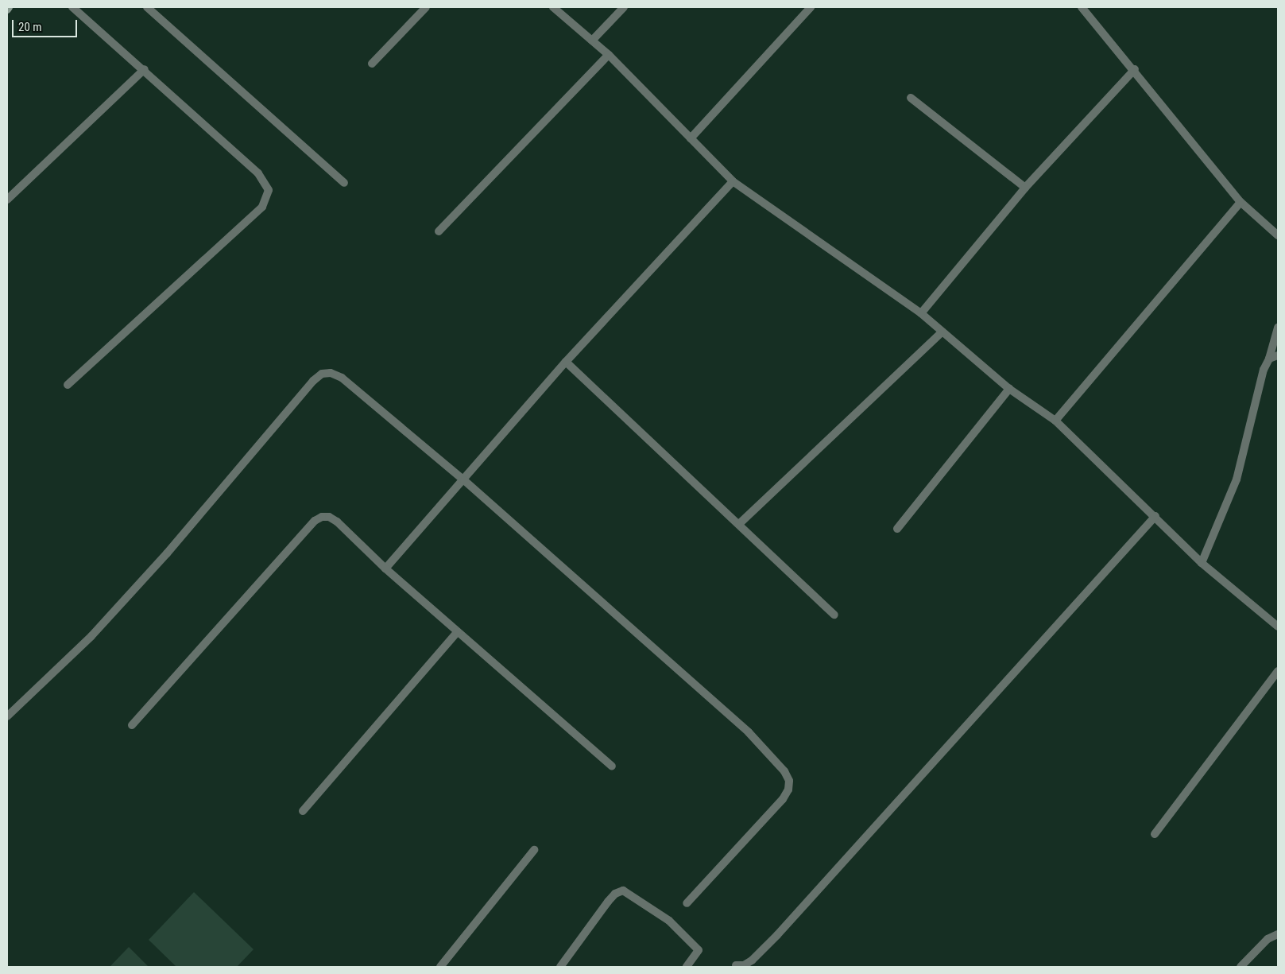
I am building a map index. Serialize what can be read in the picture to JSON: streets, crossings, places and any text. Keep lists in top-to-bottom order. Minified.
{"scale_bar":"20 m"}
